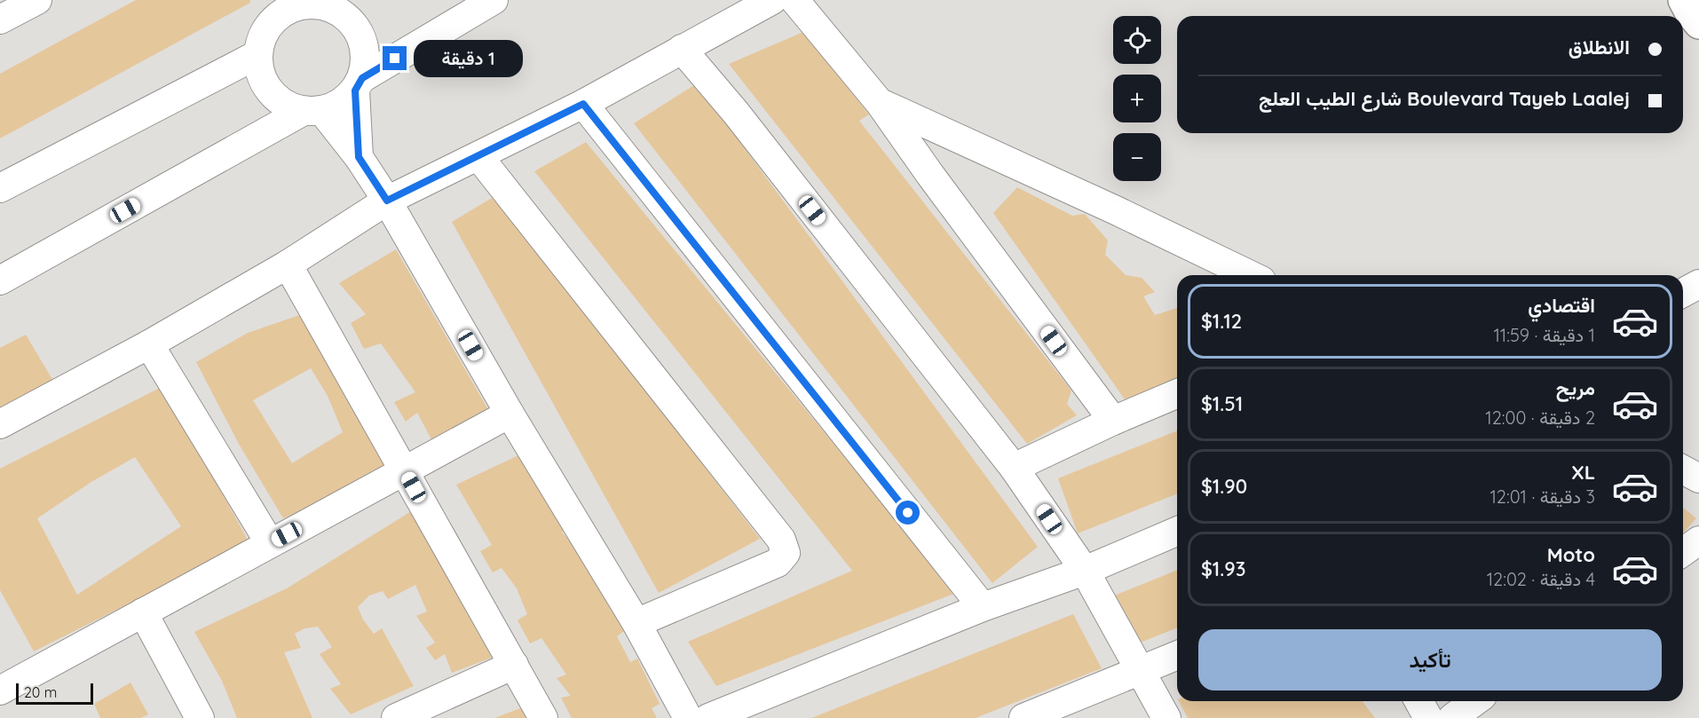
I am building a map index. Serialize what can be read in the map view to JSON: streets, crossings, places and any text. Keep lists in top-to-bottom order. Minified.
{"scale_bar":"20 m","page":{"map_buttons":["+","−"],"banner":["الانطلاق","Boulevard Tayeb Laalej شارع الطيب العلج"],"bubble":"1 دقيقة","list":[{"name":"اقتصادي","note":"1 دقيقة · 11:59","value":"$1.12"},{"name":"مريح","note":"2 دقيقة · 12:00","value":"$1.51"},{"name":"XL","note":"3 دقيقة · 12:01","value":"$1.90"},{"name":"Moto","note":"4 دقيقة · 12:02","value":"$1.93"}],"buttons":"تأكيد","scale":"20 m"}}
